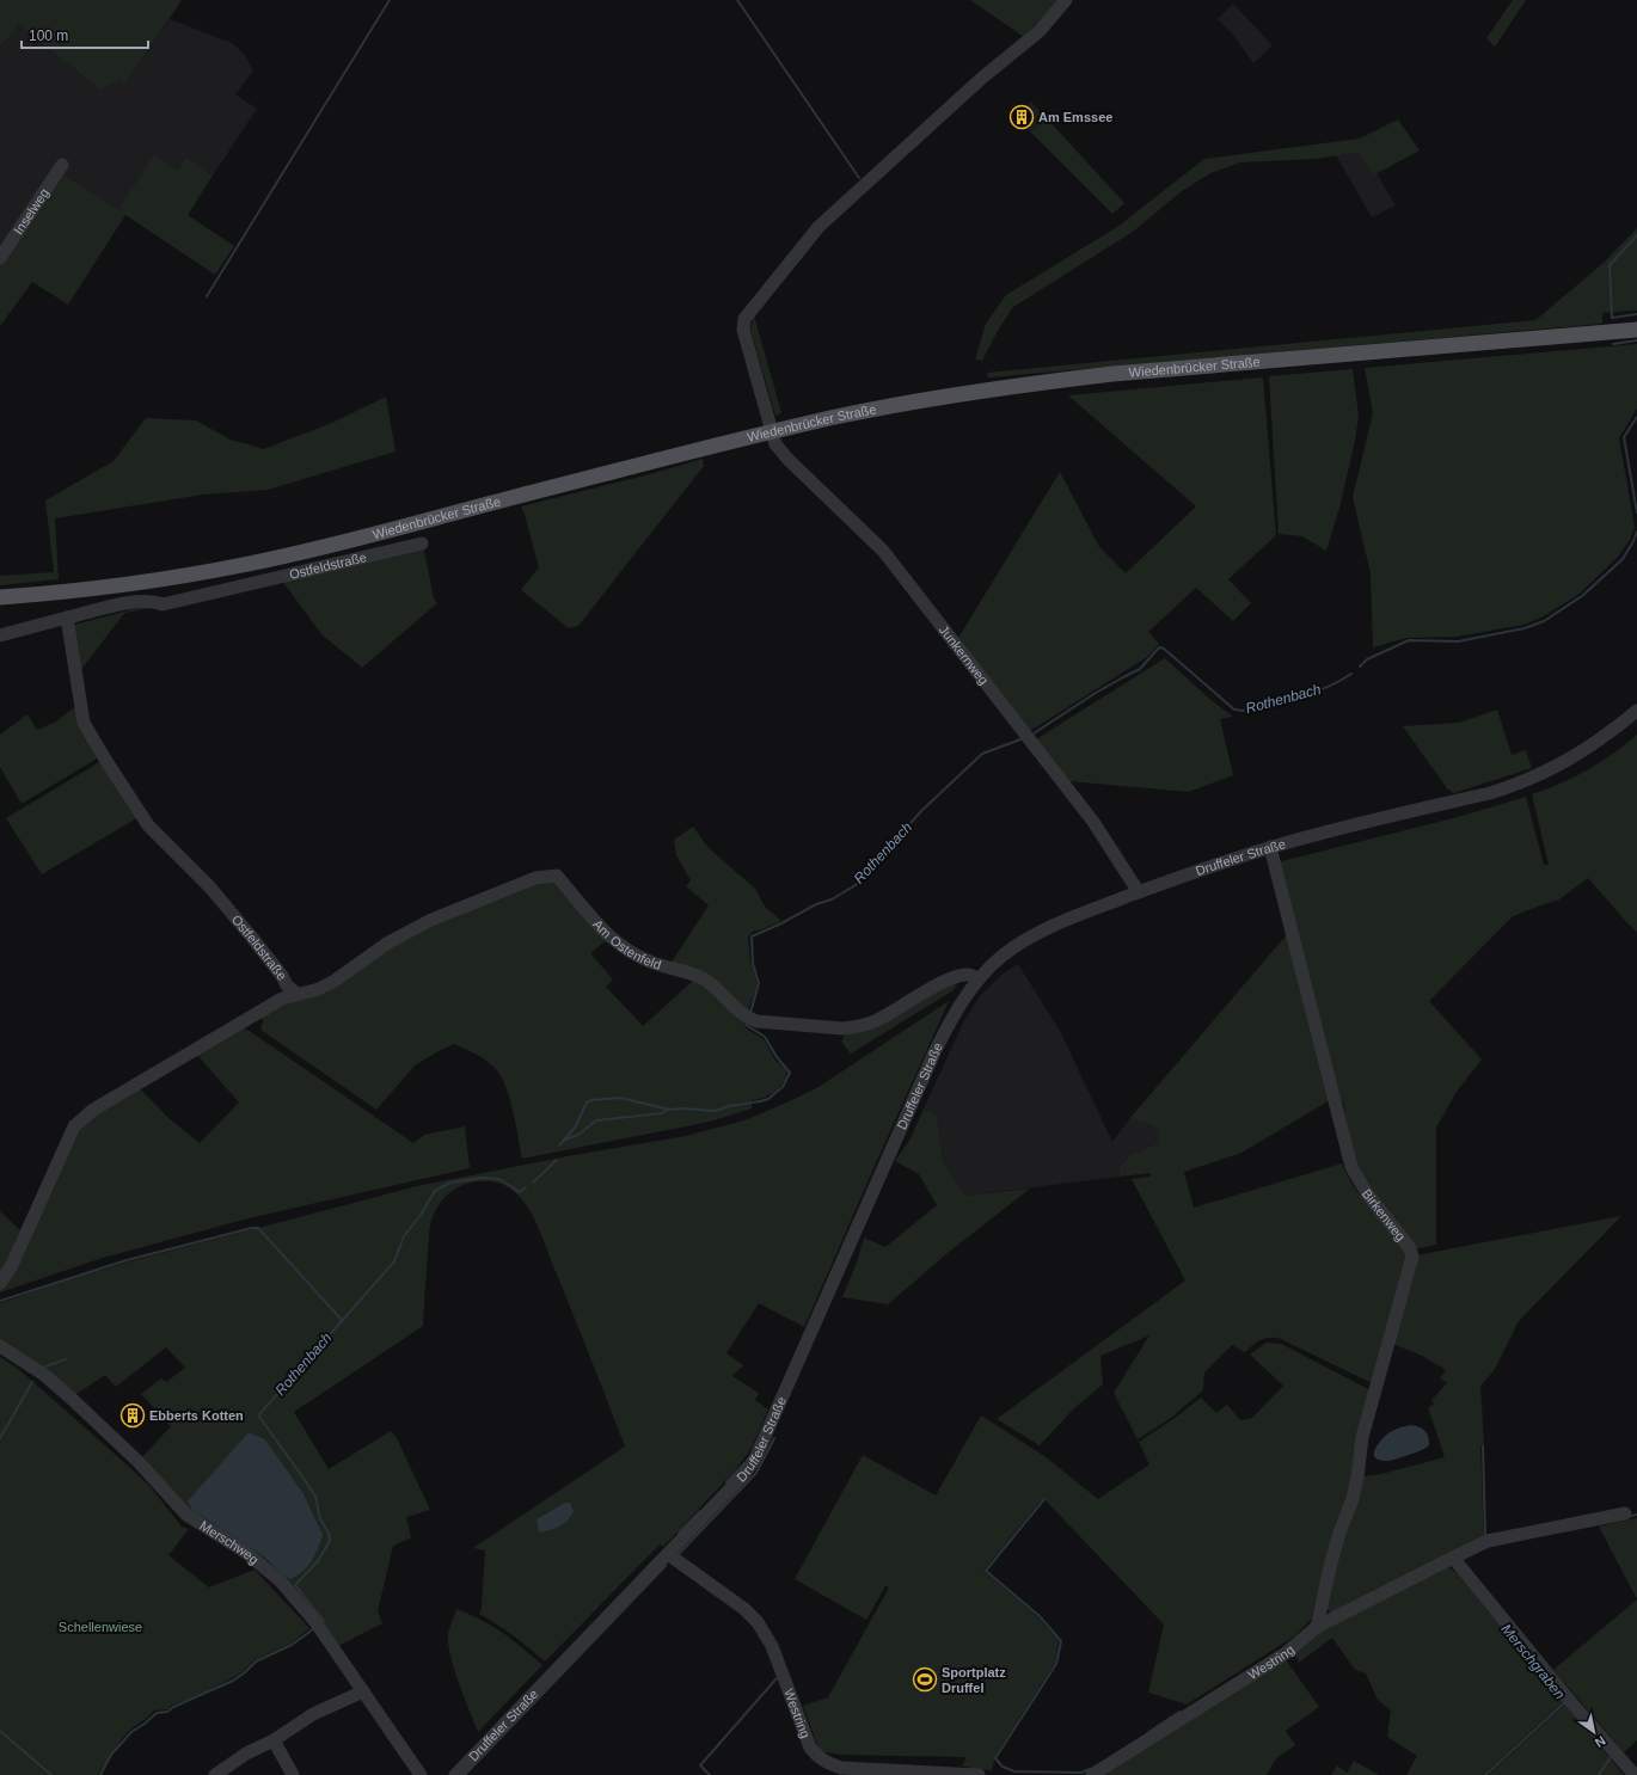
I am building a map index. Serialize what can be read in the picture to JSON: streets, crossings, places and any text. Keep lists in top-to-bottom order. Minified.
{"streets":{"main road":["Wiedenbrücker Straße"],"street":["Inselweg","Ostfeldstraße","Junkernweg","Druffeler Straße","Am Ostenfeld","Birkenweg","Merschweg","Westring"]},"crossings":[["Wiedenbrücker Straße","Junkernweg"],["Ostfeldstraße","Am Ostenfeld"],["Junkernweg","Druffeler Straße"],["Druffeler Straße","Am Ostenfeld"],["Druffeler Straße","Birkenweg"],["Druffeler Straße","Westring"],["Birkenweg","Westring"]],"water":["Rothenbach","Merschgraben"],"parks":["Schellenwiese"],"places":{"building":["Am Emssee","Ebberts Kotten"],"sports":["Sportplatz Druffel"]},"scale_bar":"100 m","north":"bottom right"}
